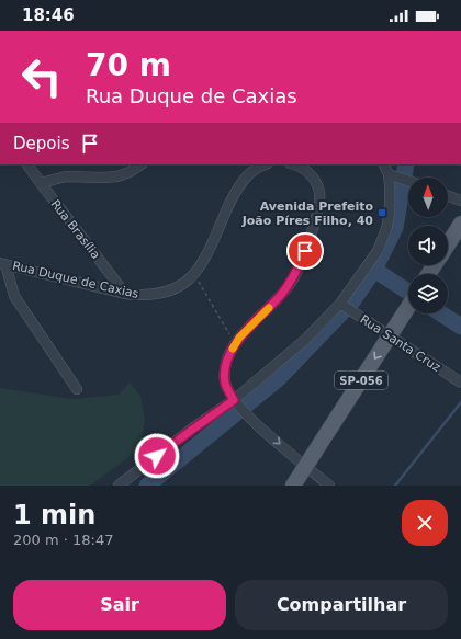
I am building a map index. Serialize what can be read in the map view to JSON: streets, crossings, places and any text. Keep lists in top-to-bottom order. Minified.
{"streets":{"main road":["SP-056"],"street":["Rua Brasília","Rua Duque de Caxias","Rua Santa Cruz"]},"crossings":[["Rua Brasília","Rua Duque de Caxias"],["Rua Santa Cruz","SP-056"]],"places":{"transit":["Avenida Prefeito João Píres Filho, 40"]},"north":"top","page":{"status":"18:46","turn":["70 m","Rua Duque de Caxias"],"then":"Depois","heading":["1 min","200 m · 18:47"],"buttons":["Sair","Compartilhar"]}}
